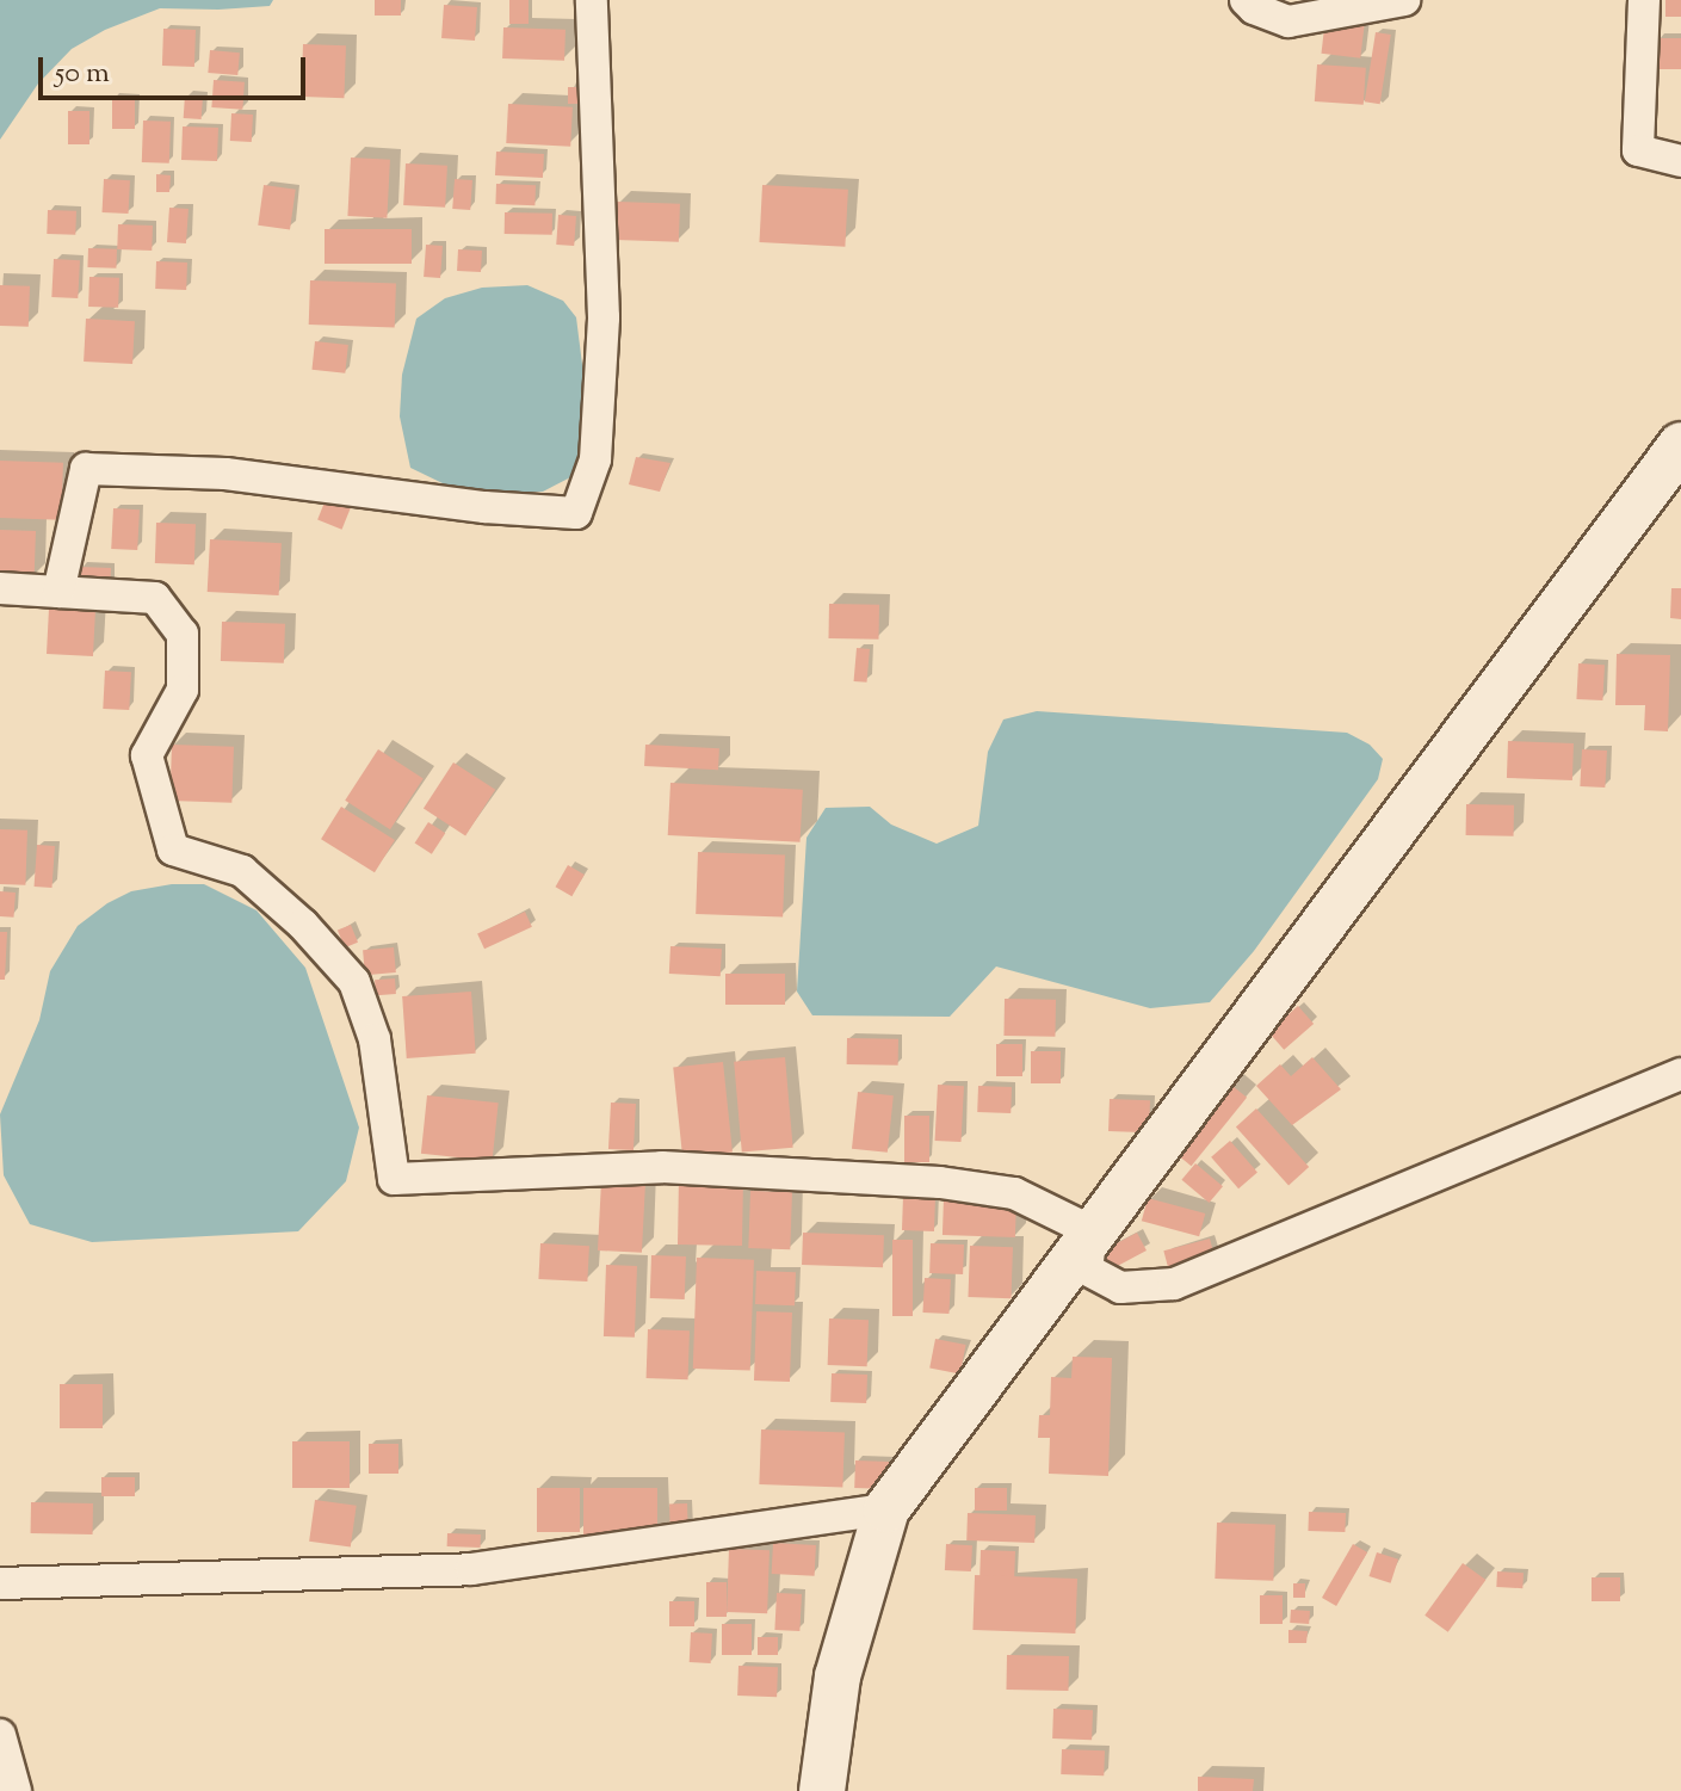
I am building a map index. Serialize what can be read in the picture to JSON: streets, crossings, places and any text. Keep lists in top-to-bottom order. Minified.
{"scale_bar":"50 m"}
